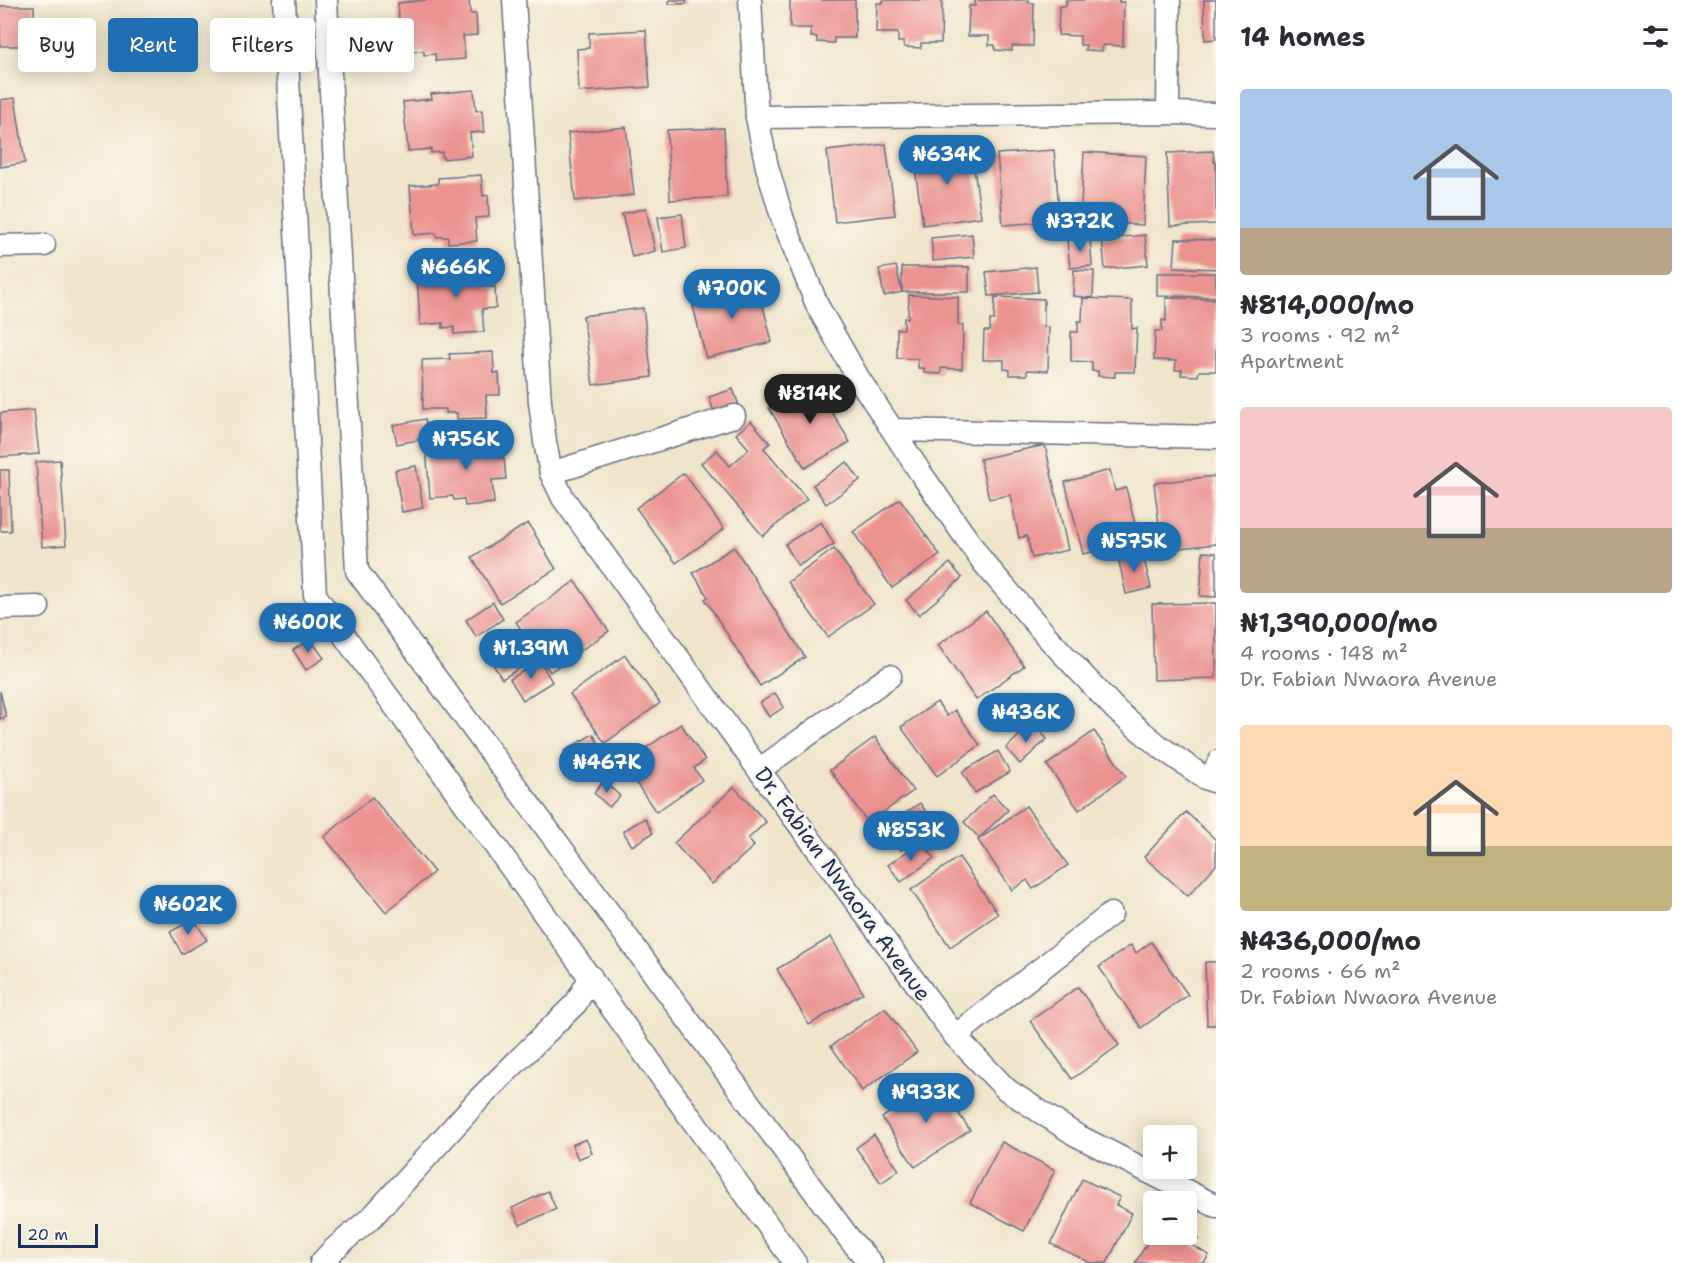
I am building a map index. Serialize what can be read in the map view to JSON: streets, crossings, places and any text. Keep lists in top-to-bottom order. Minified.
{"streets":{"street":["Dr. Fabian Nwaora Avenue"]},"scale_bar":"20 m","page":{"heading":"14 homes","chip":["Buy","Rent","Filters","New"],"list":[{"name":"₦814,000/mo","note":"3 rooms · 92 m² · Apartment"},{"name":"₦1,390,000/mo","note":"4 rooms · 148 m² · Dr. Fabian Nwaora Avenue"},{"name":"₦436,000/mo","note":"2 rooms · 66 m² · Dr. Fabian Nwaora Avenue"}],"price":["₦634K","₦372K","₦666K","₦700K","₦814K","₦756K","₦575K","₦600K","₦1.39M","₦436K","₦467K","₦853K","₦602K","₦933K"],"map_buttons":["+","−"],"scale":"20 m"}}
